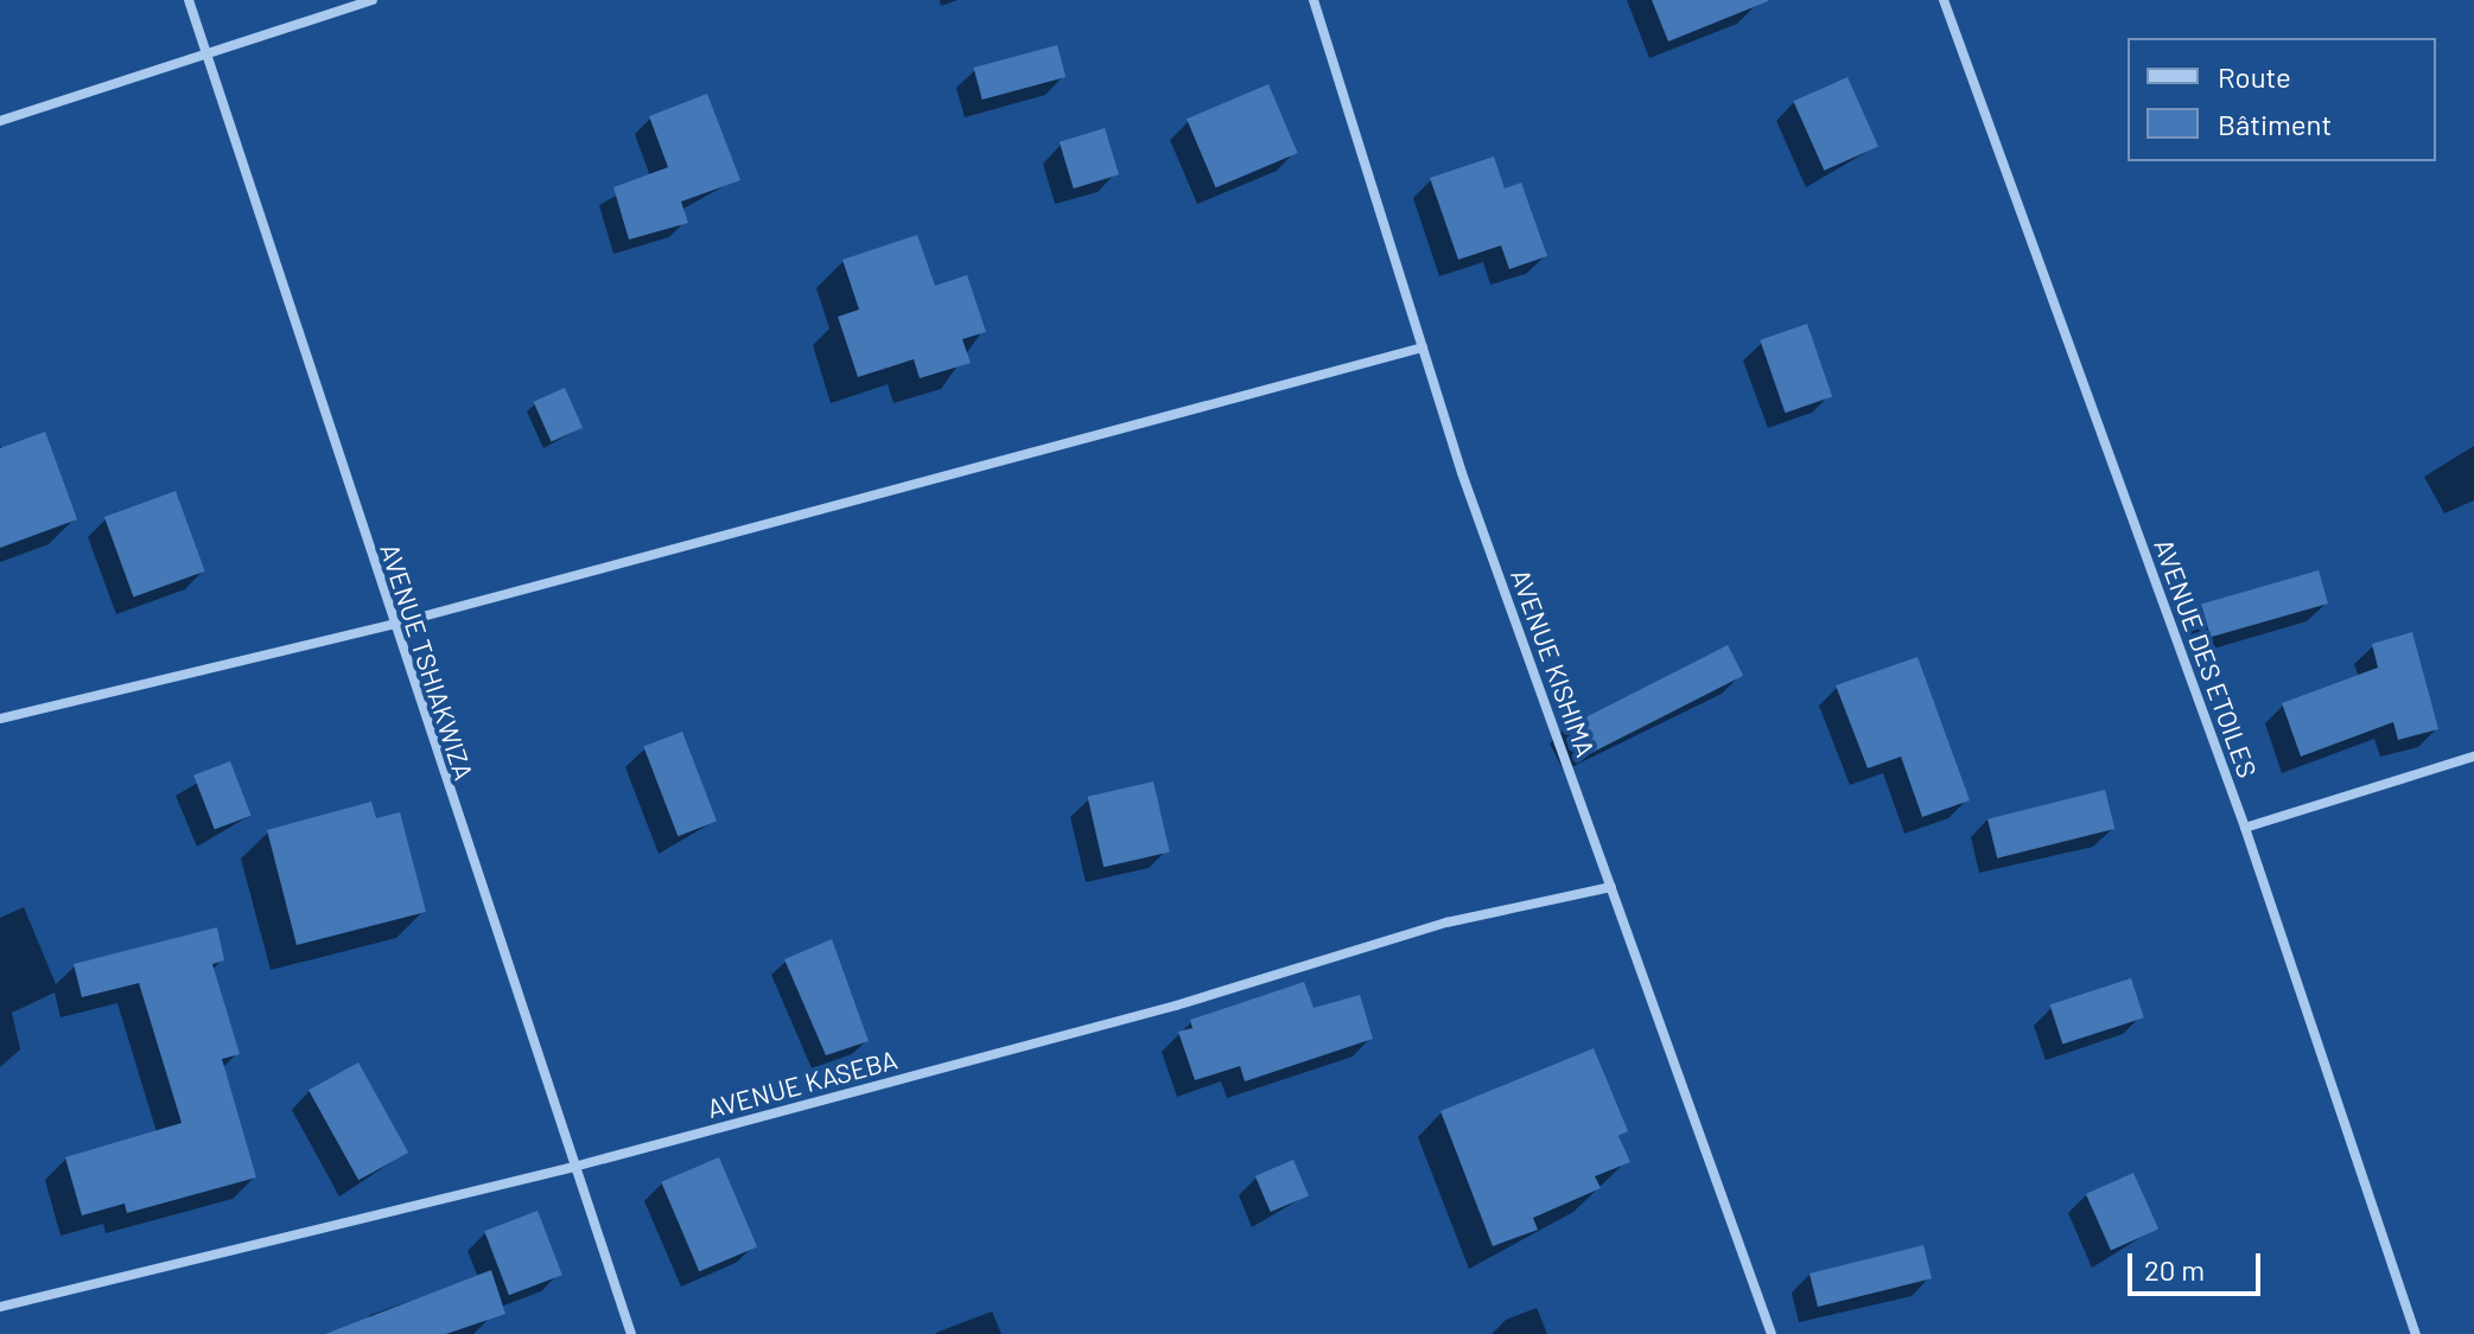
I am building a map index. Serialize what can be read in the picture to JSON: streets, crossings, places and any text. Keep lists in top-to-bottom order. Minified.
{"streets":{"street":["AVENUE DES ETOILES","AVENUE TSHIAKWIZA","AVENUE KISHIMA","AVENUE KASEBA"]},"crossings":[["AVENUE TSHIAKWIZA","AVENUE KASEBA"],["AVENUE KISHIMA","AVENUE KASEBA"]],"legend":["Route","Bâtiment"],"scale_bar":"20 m"}
